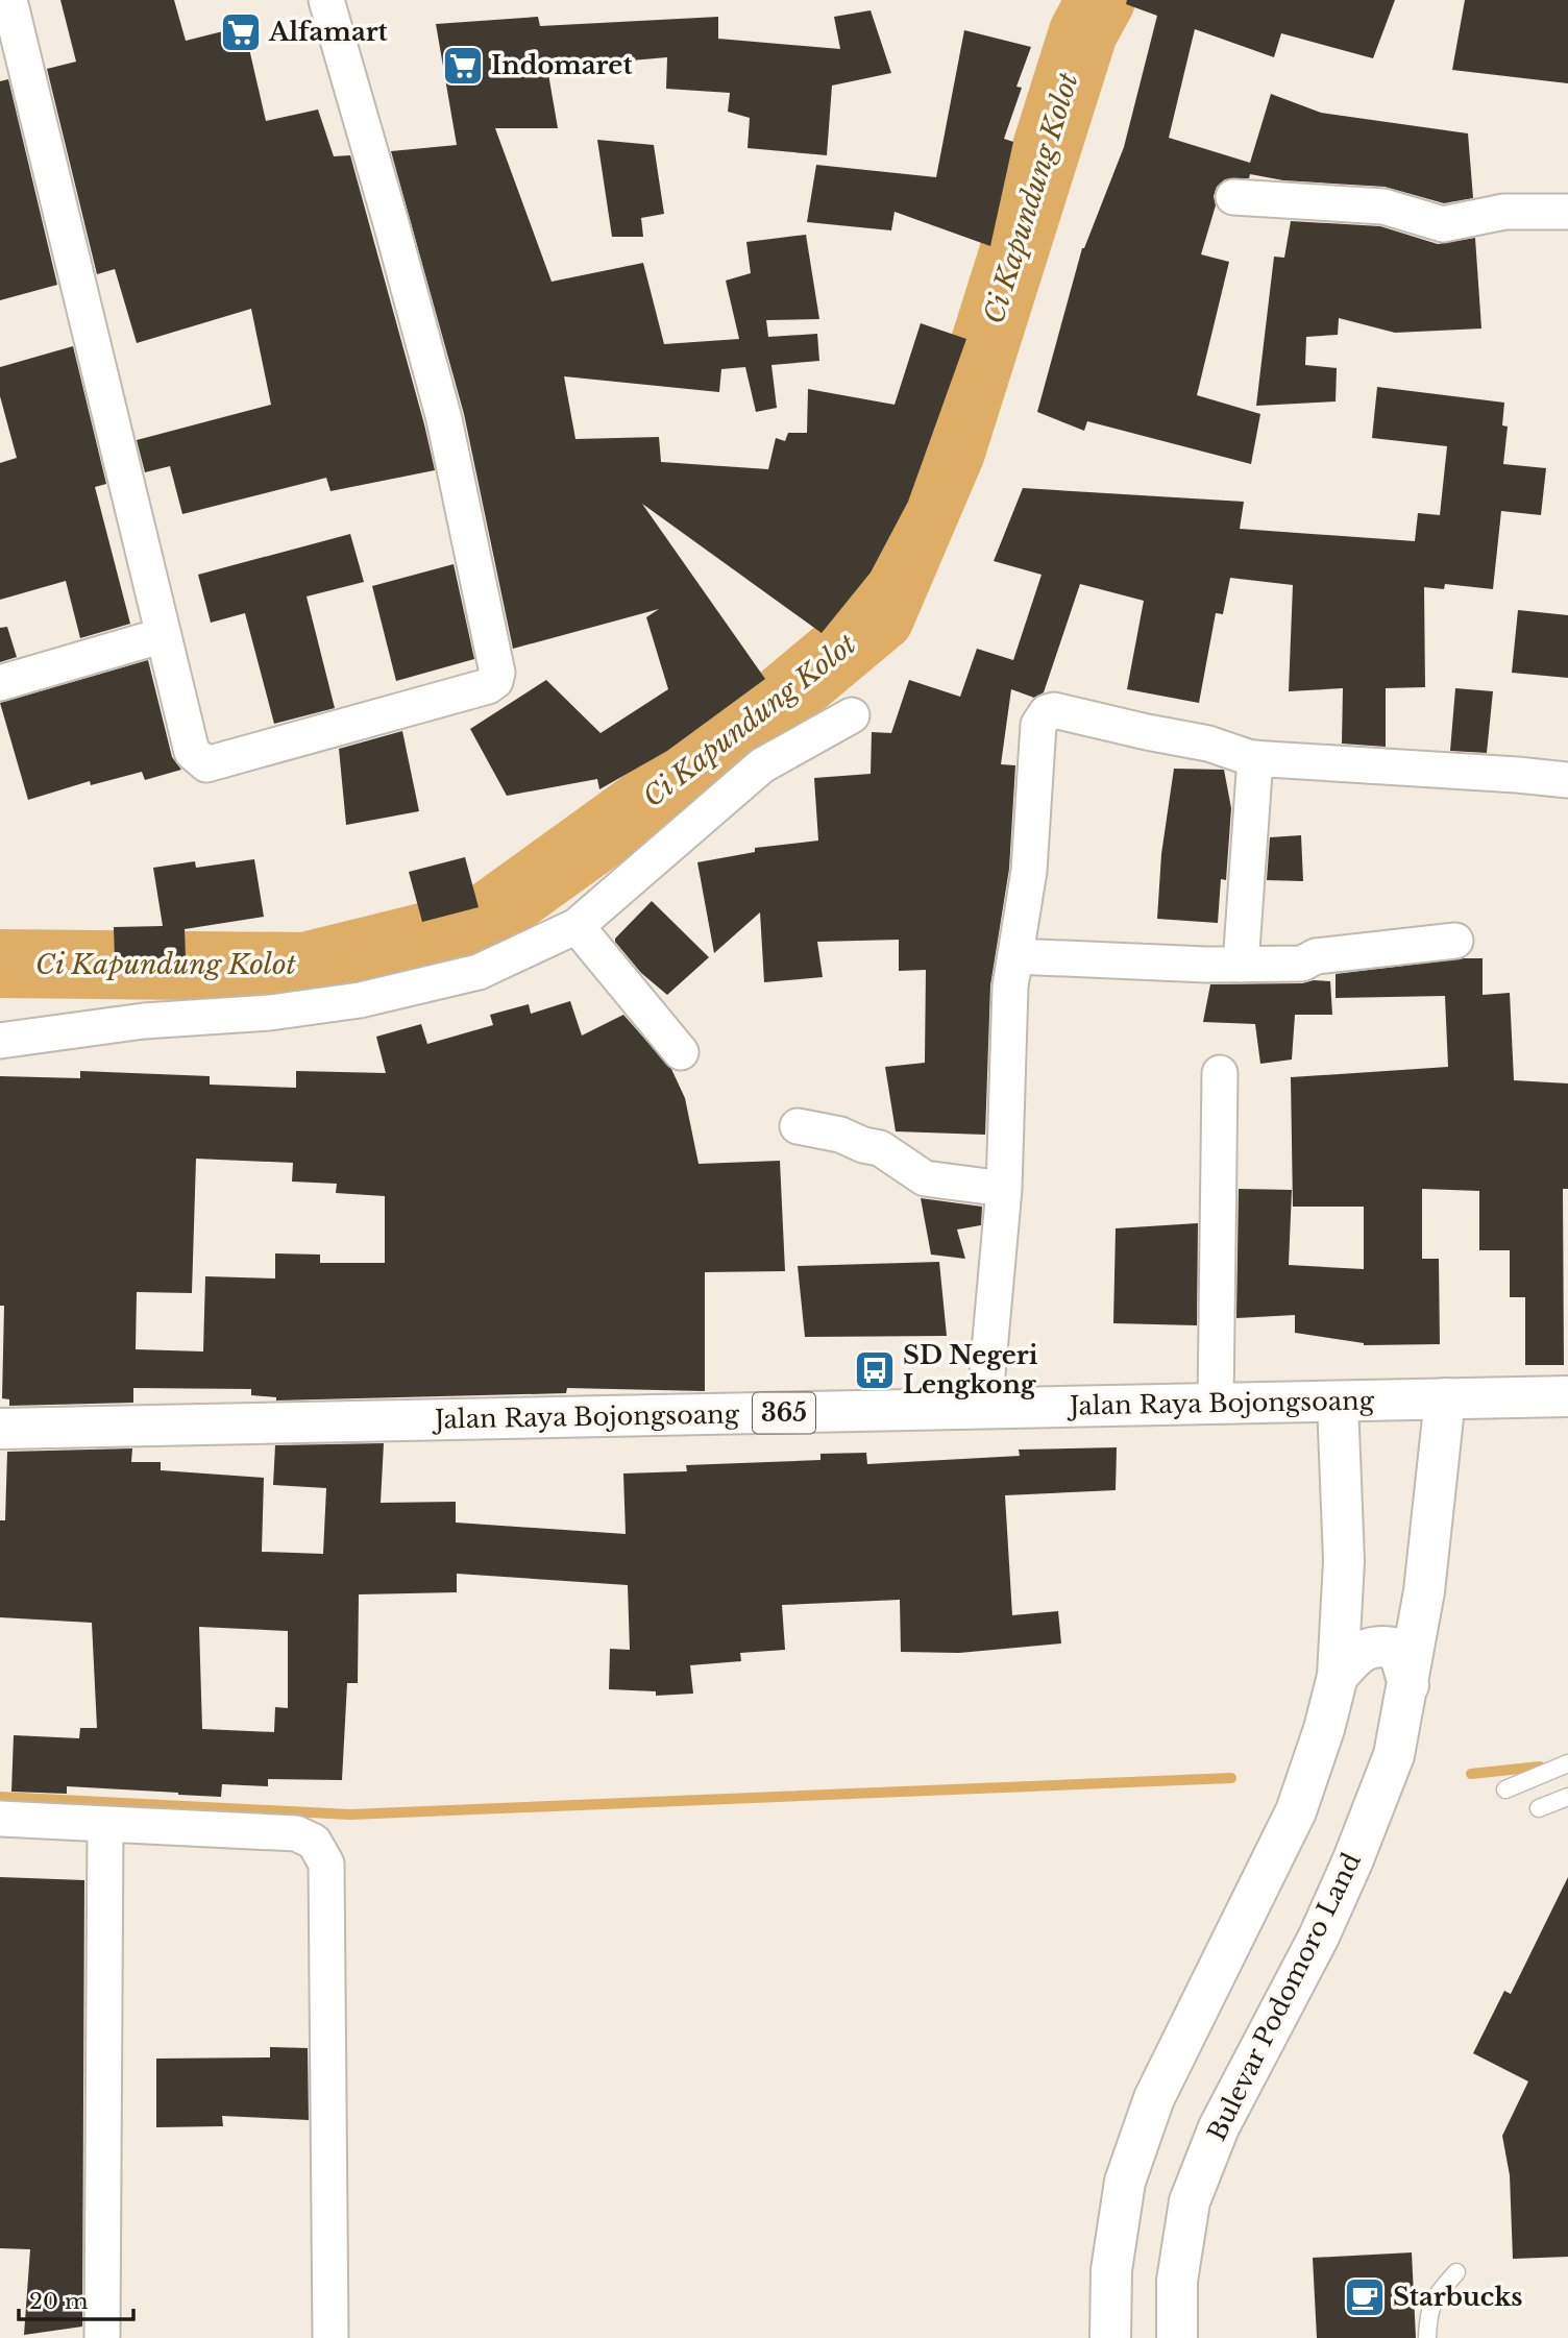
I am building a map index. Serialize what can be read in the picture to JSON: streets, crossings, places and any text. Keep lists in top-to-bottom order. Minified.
{"streets":{"street":["Jalan Raya Bojongsoang","365","Bulevar Podomoro Land"]},"crossings":[["Jalan Raya Bojongsoang","Bulevar Podomoro Land"]],"water":["Ci Kapundung Kolot"],"places":{"supermarket":["Alfamart","Indomaret"],"bus stop":["SD Negeri Lengkong"],"cafe":["Starbucks"]},"scale_bar":"20 m"}
